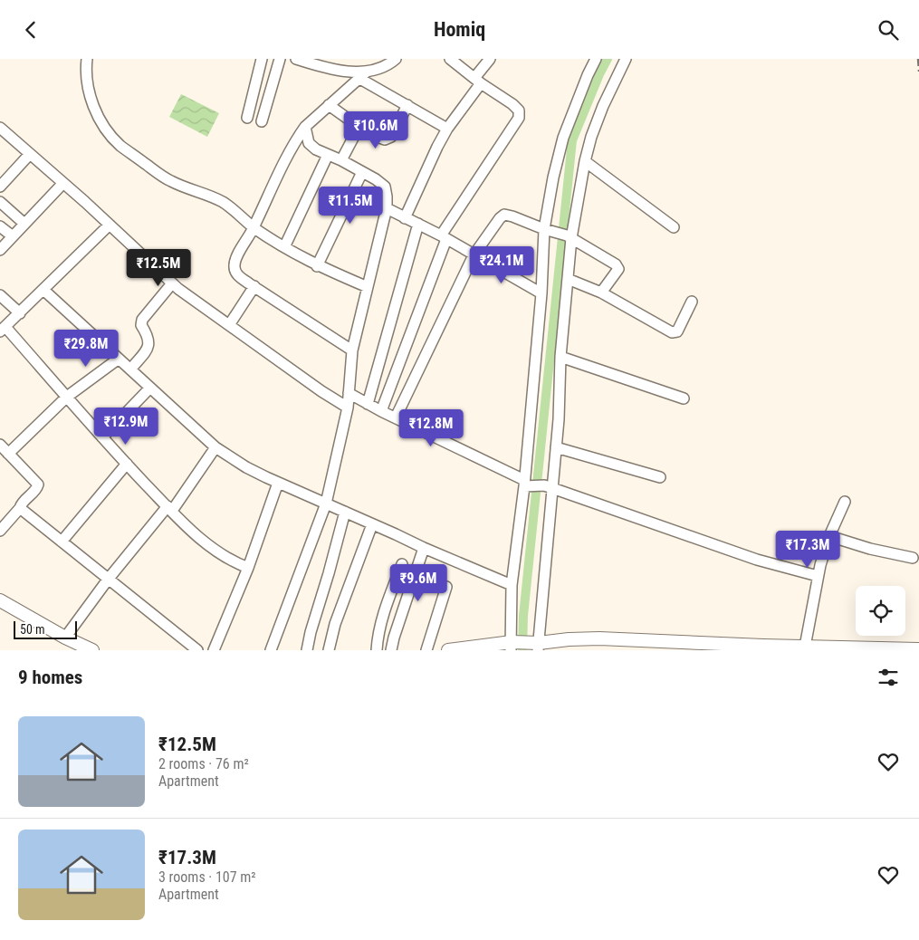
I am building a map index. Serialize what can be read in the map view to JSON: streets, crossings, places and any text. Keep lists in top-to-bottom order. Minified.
{"scale_bar":"50 m","page":{"header":"Homiq","price":["₹10.6M","₹11.5M","₹24.1M","₹12.5M","₹29.8M","₹12.9M","₹12.8M","₹17.3M","₹9.6M"],"scale":"50 m","heading":"9 homes","list":[{"name":"₹12.5M","note":"2 rooms · 76 m² · Apartment"},{"name":"₹17.3M","note":"3 rooms · 107 m² · Apartment"}]}}
